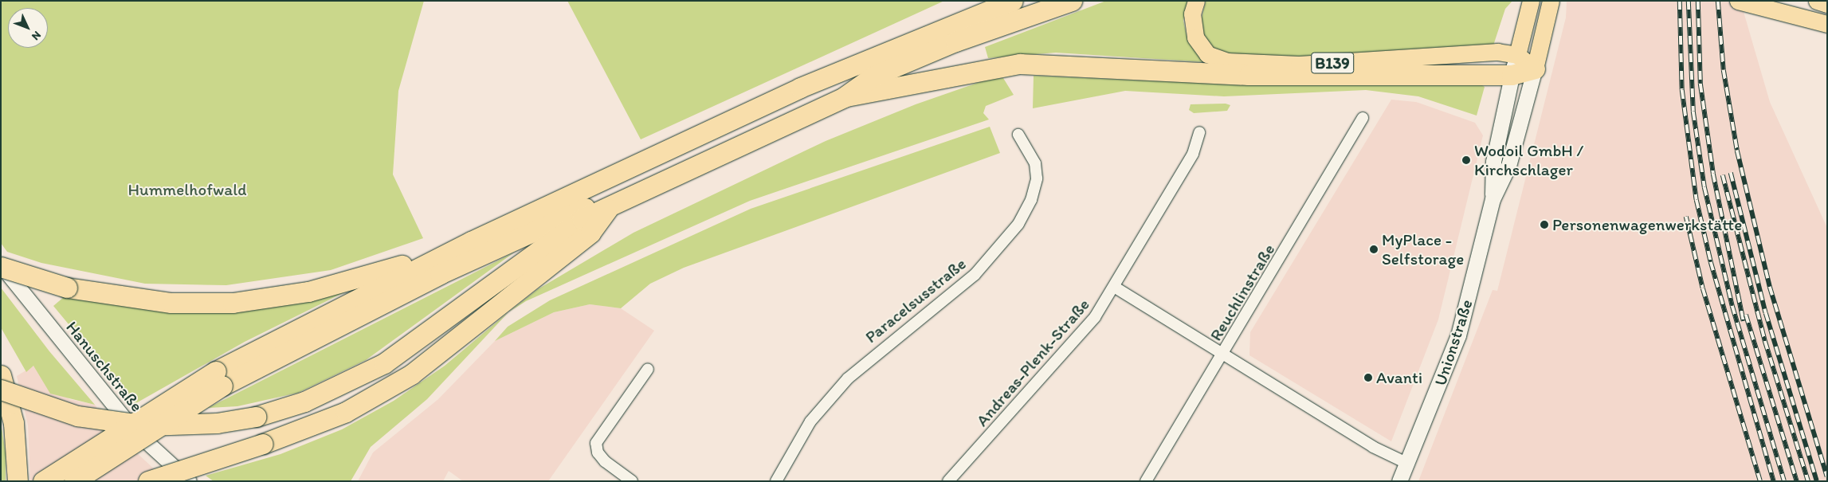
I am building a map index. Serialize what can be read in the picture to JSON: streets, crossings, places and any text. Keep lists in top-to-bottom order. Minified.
{"streets":{"main road":["B139","Unionstraße"],"street":["Reuchlinstraße","Paracelsusstraße","Andreas-Plenk-Straße","Hanuschstraße"]},"crossings":[["B139","Unionstraße"]],"parks":["Hummelhofwald"],"places":["Wodoil GmbH / Kirchschlager","Personenwagenwerkstätte","MyPlace - Selfstorage","Avanti"],"north":"bottom right"}
